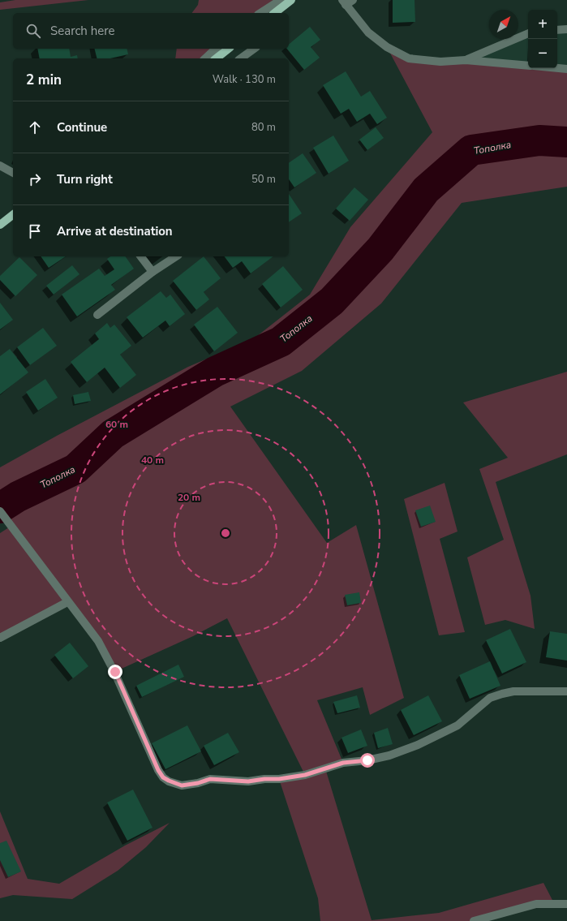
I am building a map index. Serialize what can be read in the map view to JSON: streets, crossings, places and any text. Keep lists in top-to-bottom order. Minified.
{"water":["Тополка"],"north":"top right","page":{"map_buttons":["+","−"],"search":"Search here","heading":["2 min","Walk · 130 m"],"list":[["Continue","80 m"],["Turn right","50 m"],"Arrive at destination"]},"rings":["60 m","40 m","20 m"]}
